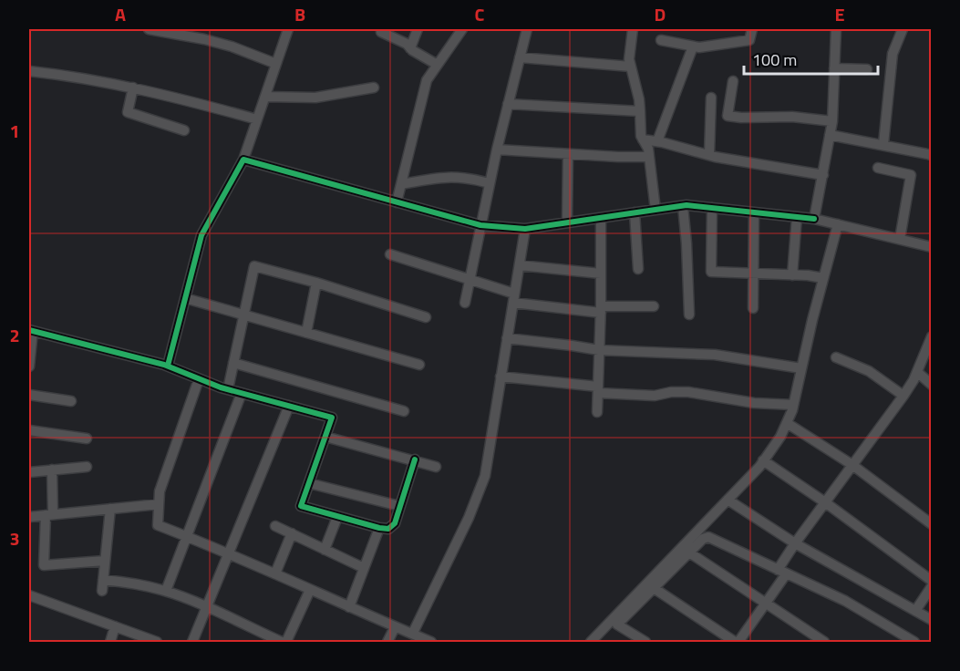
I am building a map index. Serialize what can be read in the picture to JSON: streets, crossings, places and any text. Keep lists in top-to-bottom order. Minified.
{"scale_bar":"100 m","grid":{"columns":["A","B","C","D","E"],"rows":["1","2","3"]}}
